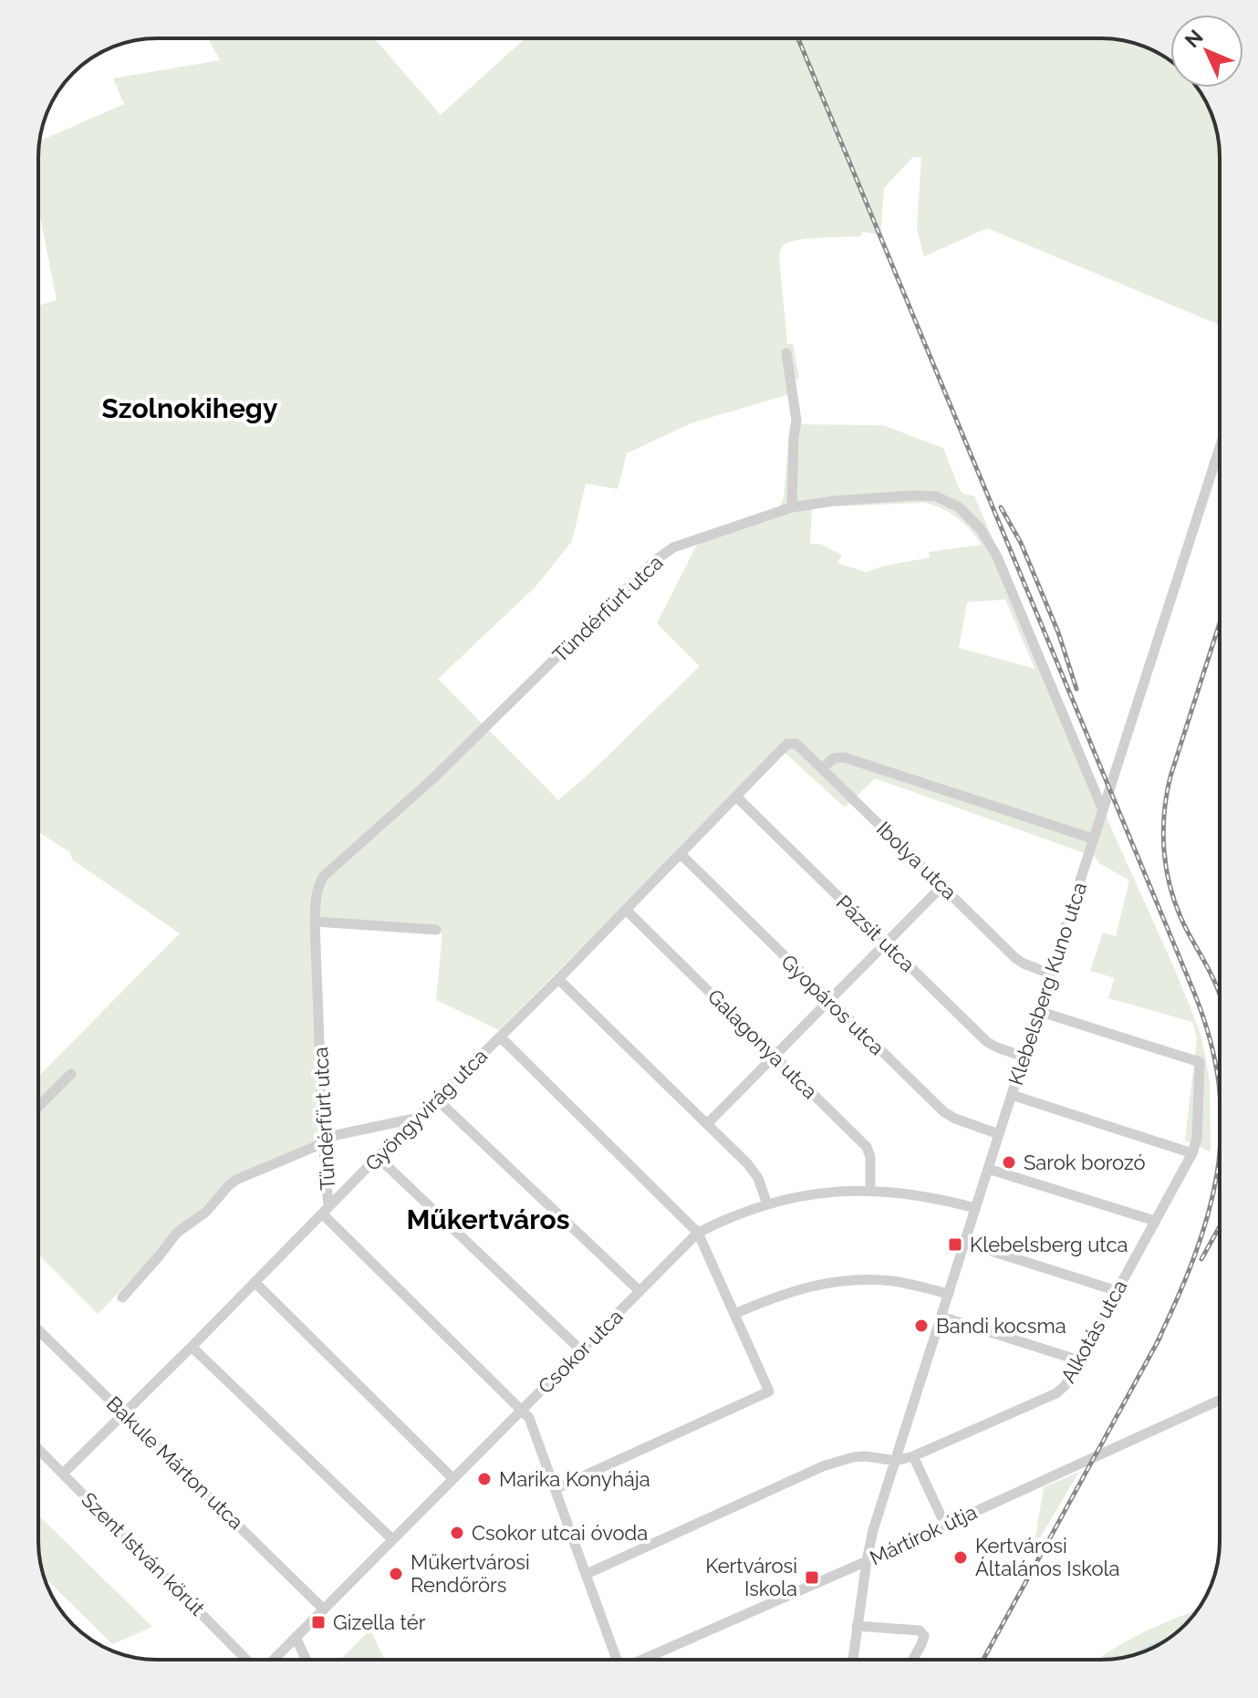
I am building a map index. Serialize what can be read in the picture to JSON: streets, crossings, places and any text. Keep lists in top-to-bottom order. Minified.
{"streets":{"street":["Tündérfürt utca","Ibolya utca","Pázsit utca","Klebelsberg Kuno utca","Gyopáros utca","Galagonya utca","Gyöngyvirág utca","Alkotás utca","Csokor utca","Bakule Márton utca","Mártírok útja","Szent István körút"]},"crossings":[["Tündérfürt utca","Klebelsberg Kuno utca"],["Tündérfürt utca","Gyöngyvirág utca"],["Ibolya utca","Klebelsberg Kuno utca"],["Ibolya utca","Gyöngyvirág utca"],["Pázsit utca","Klebelsberg Kuno utca"],["Pázsit utca","Gyöngyvirág utca"],["Klebelsberg Kuno utca","Gyopáros utca"],["Klebelsberg Kuno utca","Alkotás utca"],["Klebelsberg Kuno utca","Csokor utca"],["Klebelsberg Kuno utca","Mártírok útja"],["Gyopáros utca","Gyöngyvirág utca"],["Galagonya utca","Gyöngyvirág utca"],["Galagonya utca","Csokor utca"],["Gyöngyvirág utca","Bakule Márton utca"],["Gyöngyvirág utca","Szent István körút"],["Csokor utca","Bakule Márton utca"]],"districts":["Szolnokihegy","Műkertváros"],"places":{"other":["Sarok borozó","Bandi kocsma","Marika Konyhája","Csokor utcai óvoda","Kertvárosi Általános Iskola","Műkertvárosi Rendőrörs"],"transit":["Klebelsberg utca","Kertvárosi Iskola","Gizella tér"]},"north":"top left"}
